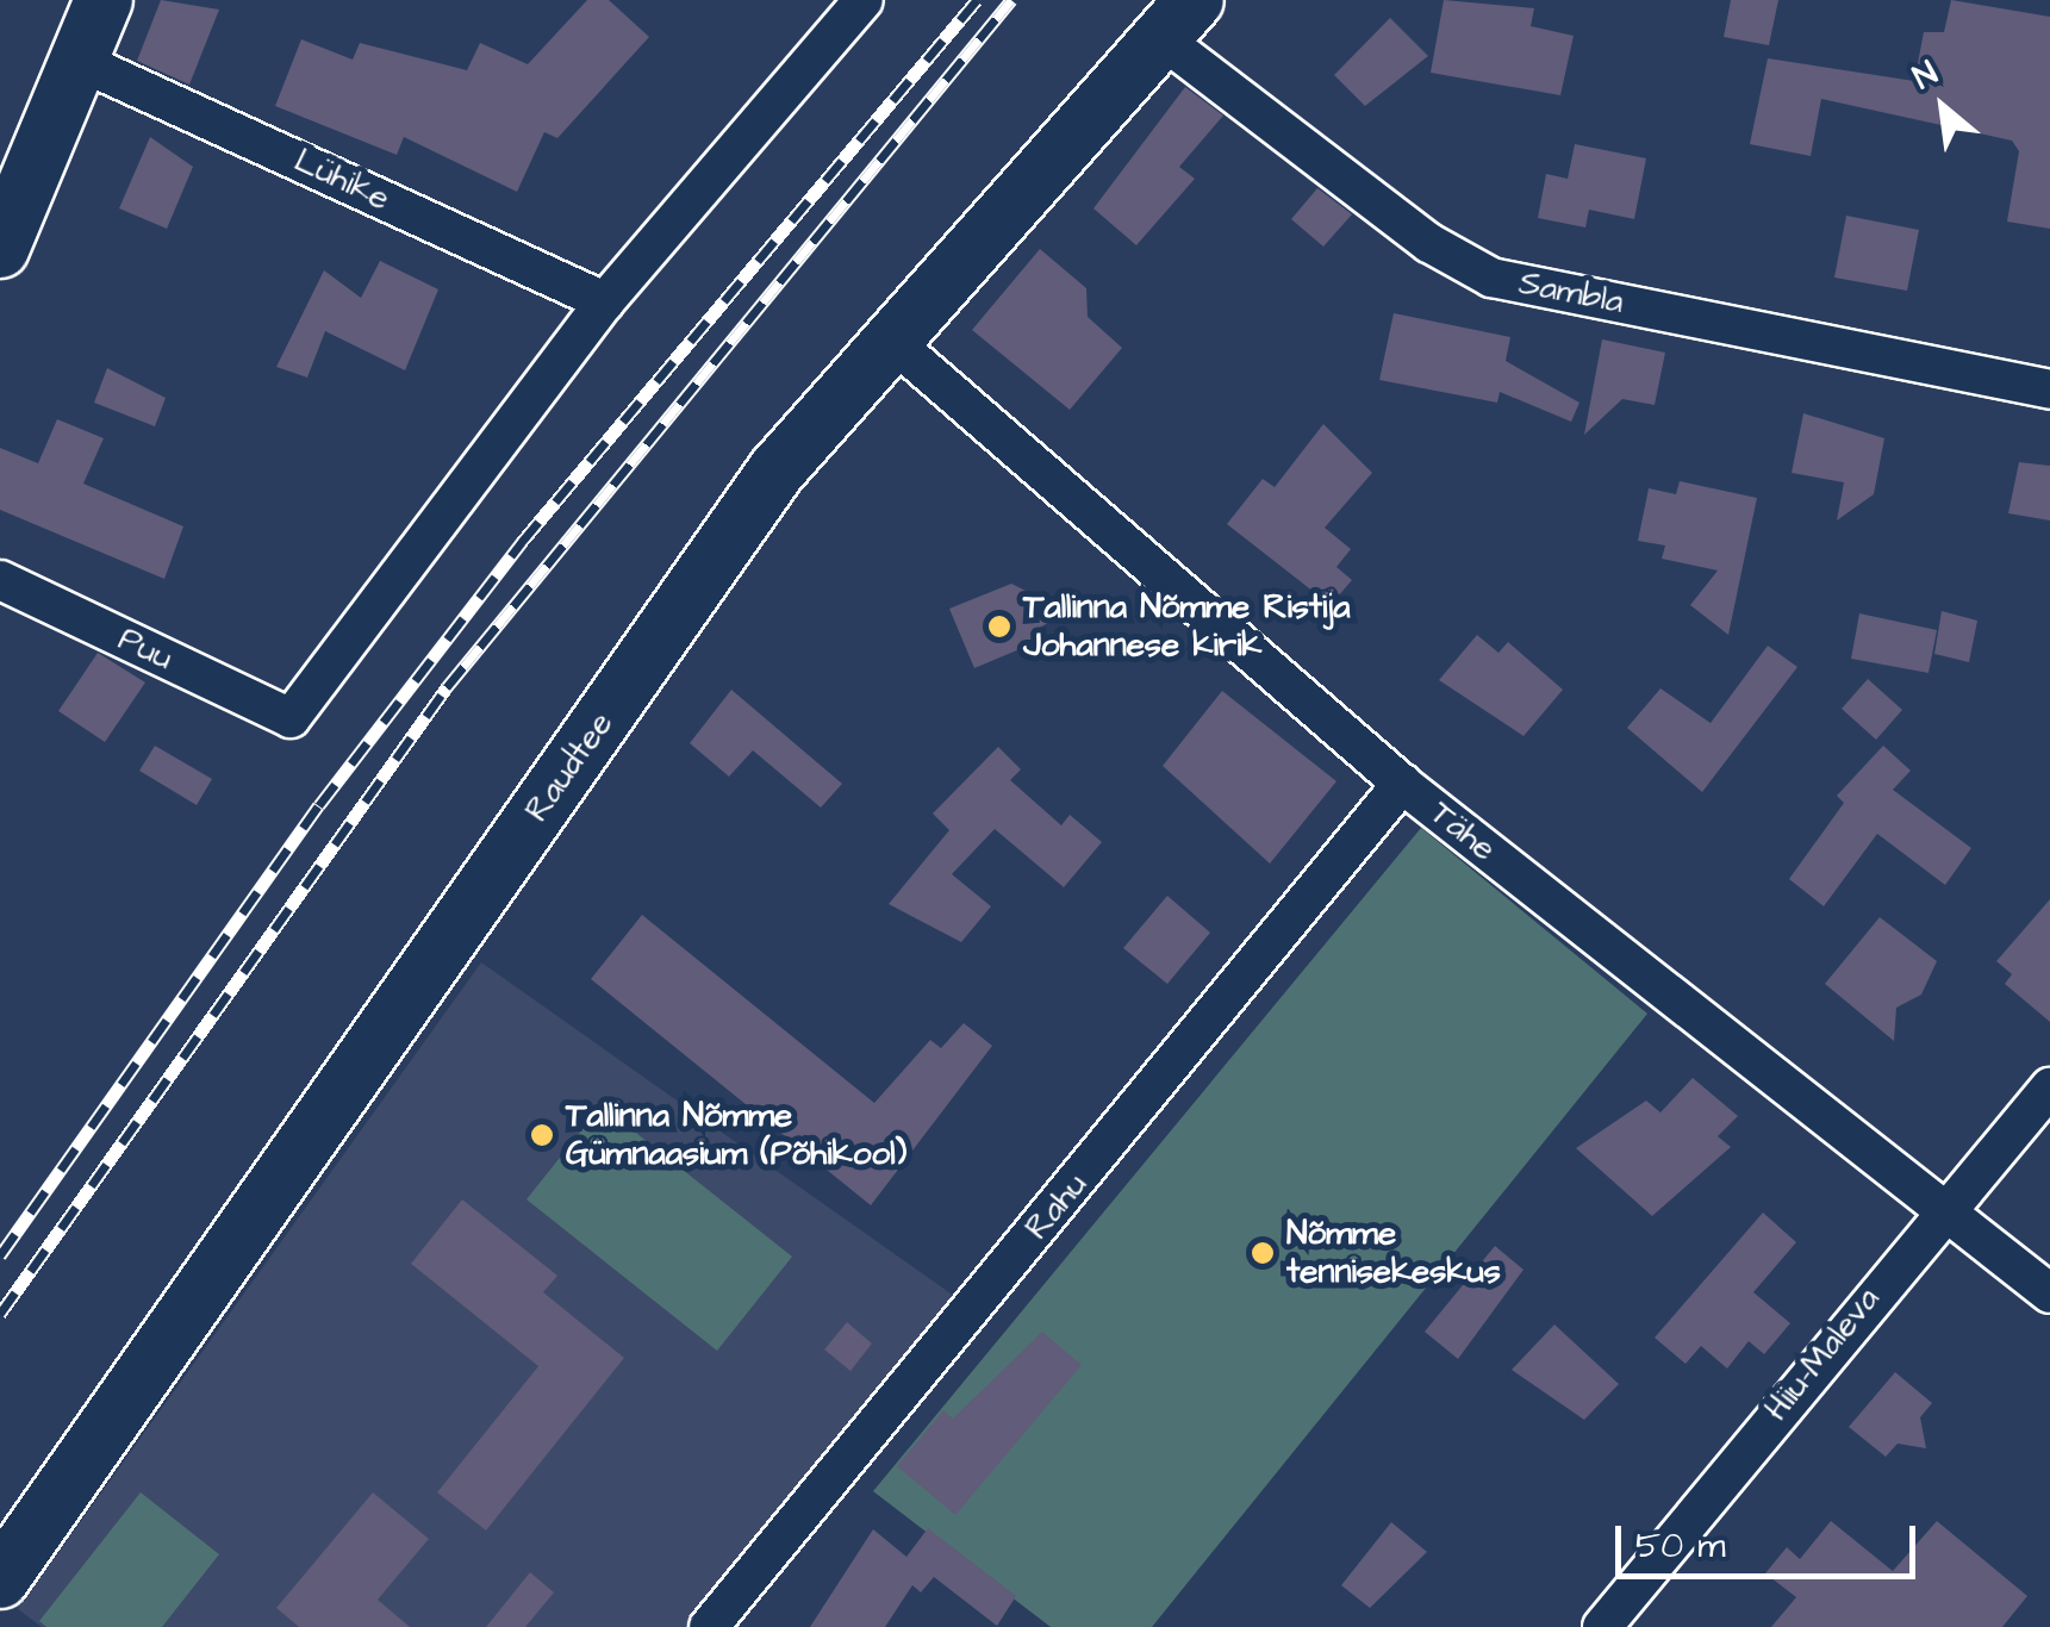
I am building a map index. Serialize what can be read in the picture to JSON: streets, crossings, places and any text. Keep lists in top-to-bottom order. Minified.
{"streets":{"street":["Lühike","Sambla","Puu","Raudtee","Tähe","Rahu","Hiiu-Maleva"]},"crossings":[["Lühike","Puu"],["Sambla","Raudtee"],["Raudtee","Tähe"],["Tähe","Rahu"],["Tähe","Hiiu-Maleva"]],"places":["Tallinna Nõmme Ristija Johannese kirik","Tallinna Nõmme Gümnaasium (Põhikool)","Nõmme tennisekeskus"],"scale_bar":"50 m","north":"top left"}
